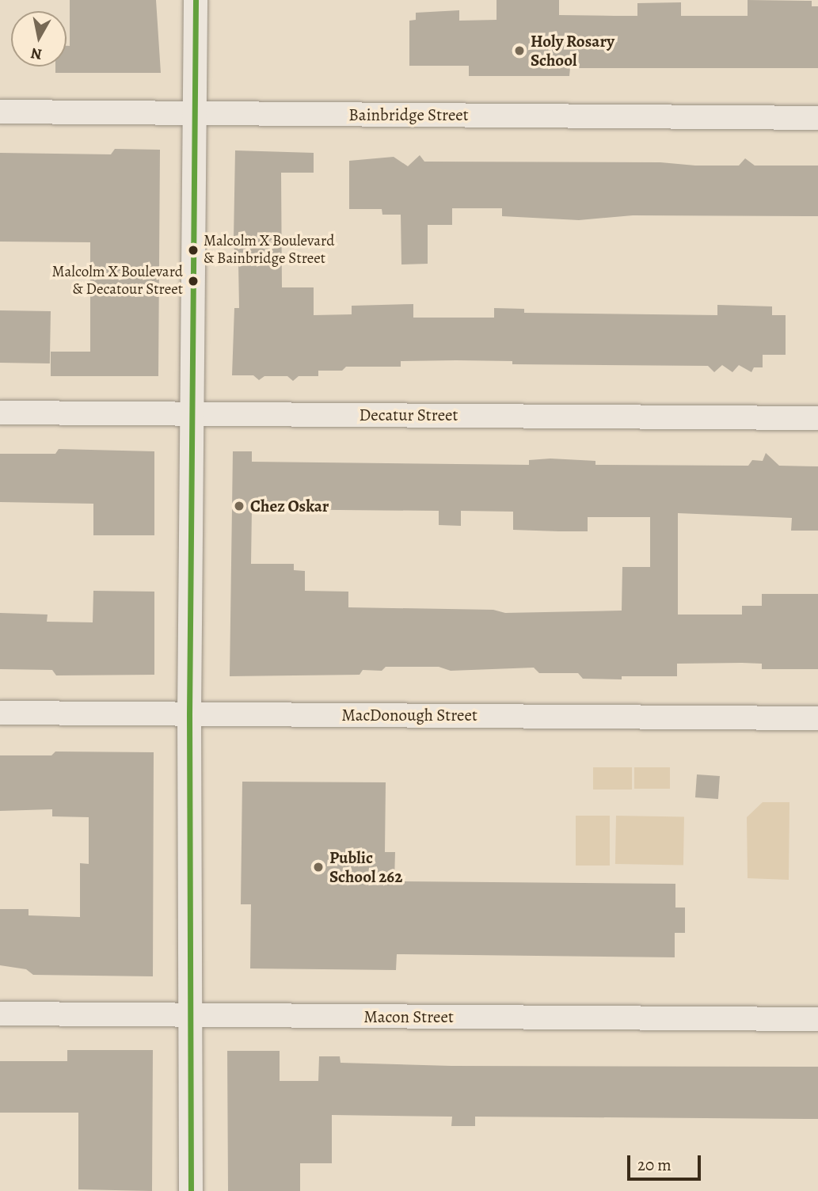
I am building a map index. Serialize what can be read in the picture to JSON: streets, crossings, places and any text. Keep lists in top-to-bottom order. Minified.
{"streets":{"street":["Bainbridge Street","Decatur Street","MacDonough Street","Macon Street"]},"places":["Holy Rosary School","Malcolm X Boulevard & Bainbridge Street","Malcolm X Boulevard & Decatour Street","Chez Oskar","Public School 262"],"scale_bar":"20 m","north":"bottom"}
